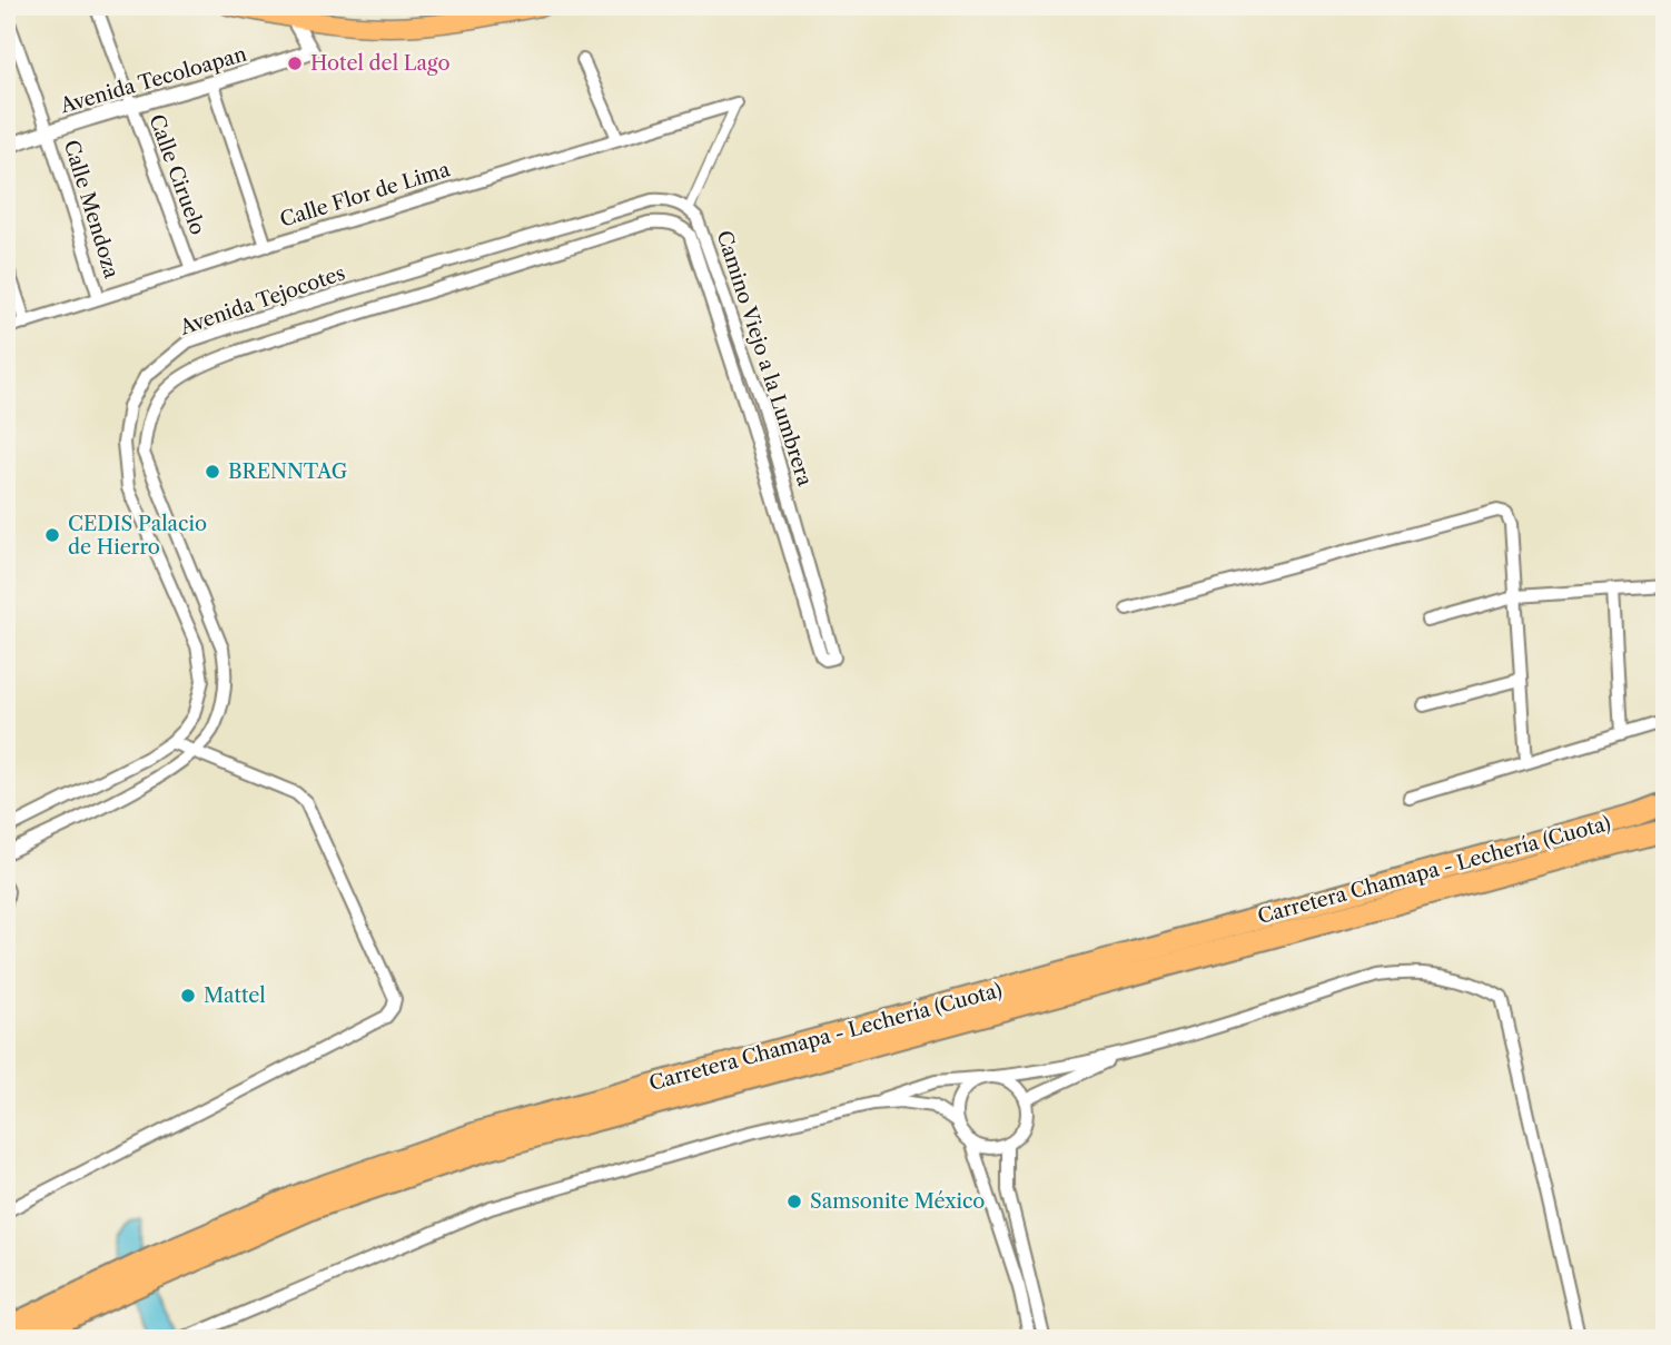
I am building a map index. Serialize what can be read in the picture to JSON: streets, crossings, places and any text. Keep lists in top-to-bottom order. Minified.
{"streets":{"highway":["Carretera Chamapa - Lechería (Cuota)"],"street":["Avenida Tecoloapan","Calle Ciruelo","Calle Flor de Lima","Calle Mendoza","Avenida Tejocotes","Camino Viejo a la Lumbrera"]},"crossings":[["Avenida Tecoloapan","Calle Ciruelo"],["Avenida Tecoloapan","Calle Mendoza"],["Calle Ciruelo","Calle Flor de Lima"],["Calle Flor de Lima","Calle Mendoza"],["Avenida Tejocotes","Camino Viejo a la Lumbrera"]],"places":["Hotel del Lago","BRENNTAG","CEDIS Palacio de Hierro","Mattel","Samsonite México"]}
